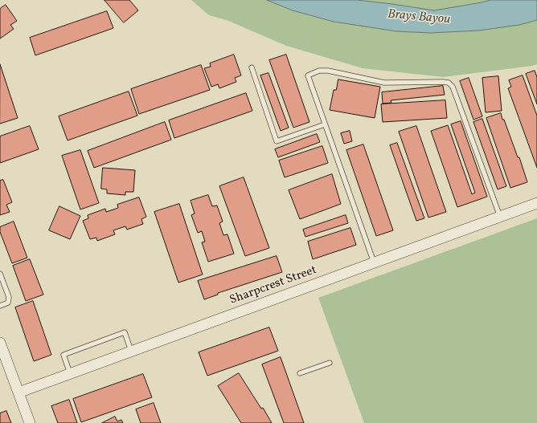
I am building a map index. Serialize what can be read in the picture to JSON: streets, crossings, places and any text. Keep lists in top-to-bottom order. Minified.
{"streets":{"street":["Sharpcrest Street"]},"water":["Brays Bayou"]}
